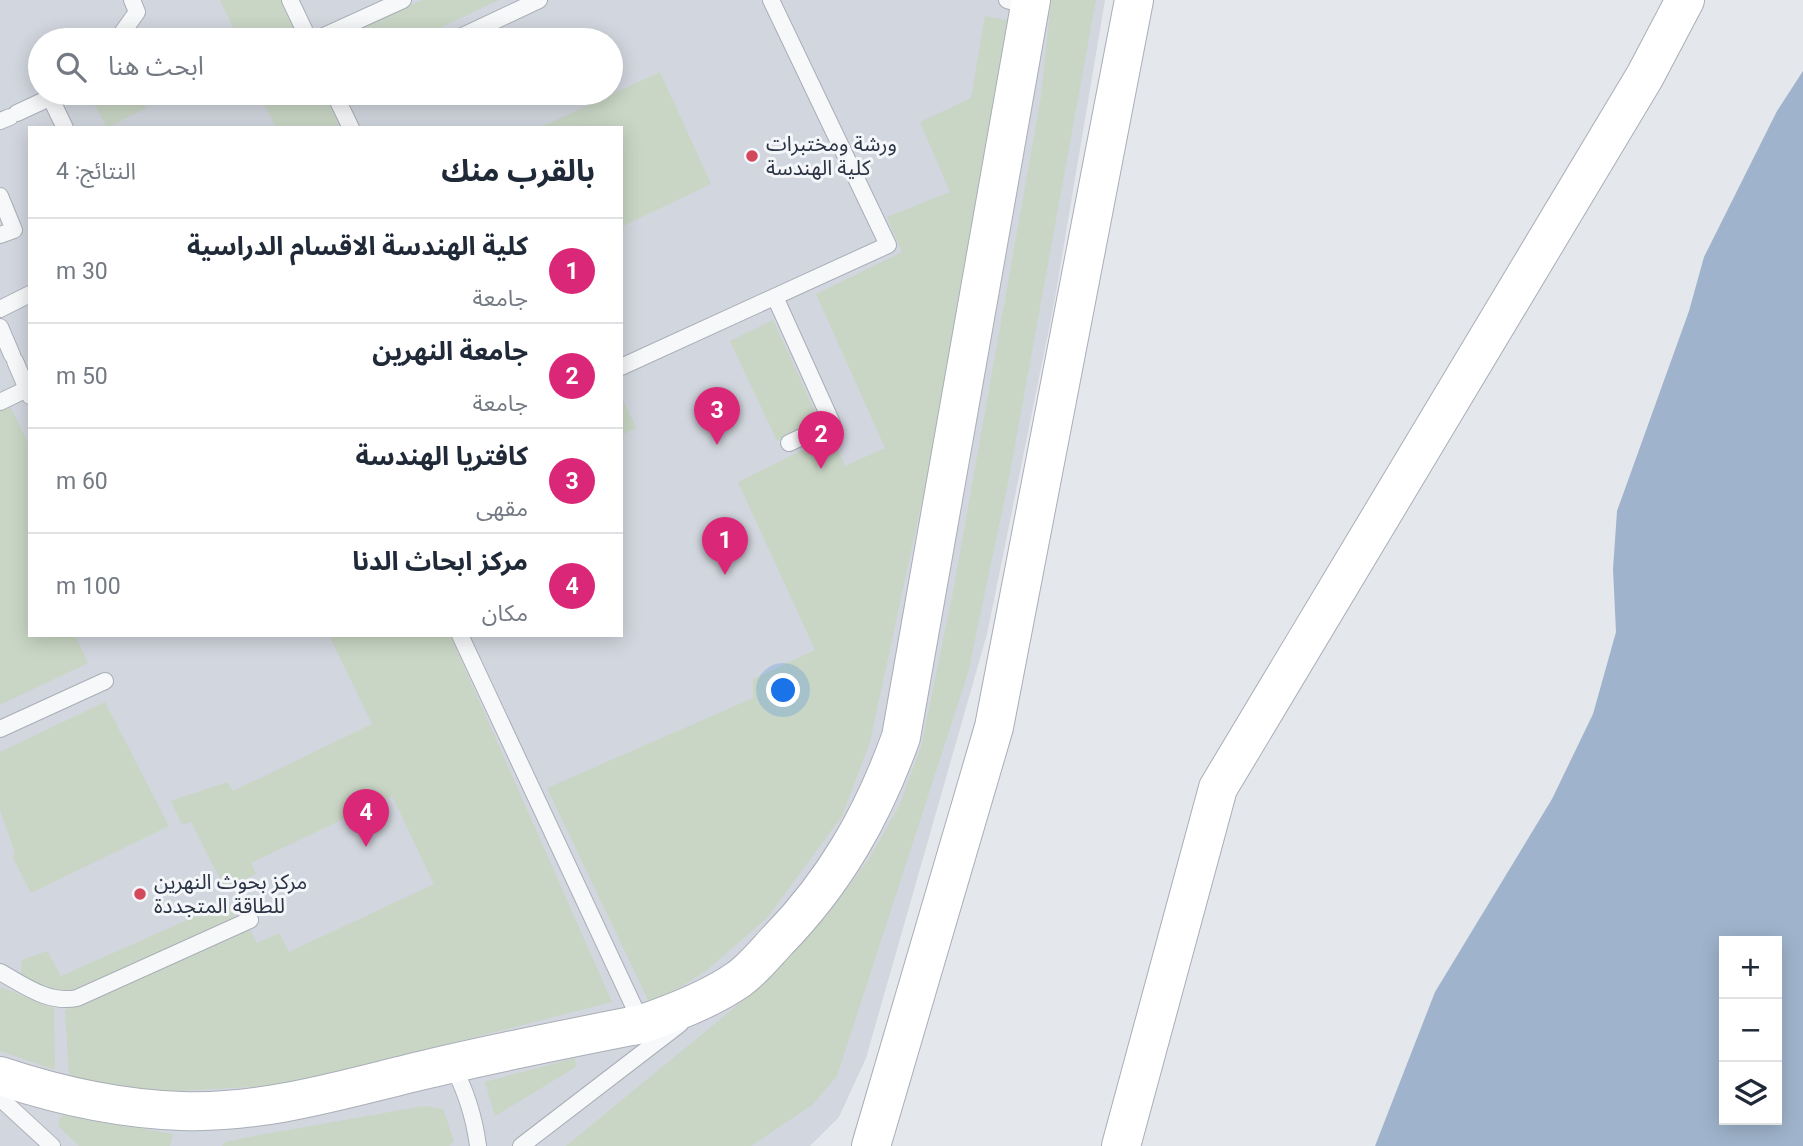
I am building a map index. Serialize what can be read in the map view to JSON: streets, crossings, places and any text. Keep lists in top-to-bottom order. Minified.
{"places":["ورشة ومختبرات كلية الهندسة","مركز بحوث النهرين للطاقة المتجددة"],"page":{"search":"ابحث هنا","heading":["بالقرب منك","النتائج: 4"],"list":[{"mark":"1","name":"كلية الهندسة الاقسام الدراسية","note":"جامعة","value":"30 m"},{"mark":"2","name":"جامعة النهرين","note":"جامعة","value":"50 m"},{"mark":"3","name":"كافتريا الهندسة","note":"مقهى","value":"60 m"},{"mark":"4","name":"مركز ابحاث الدنا","note":"مكان","value":"100 m"}],"pins":["3","2","1","4"],"map_buttons":["+","−"]}}
